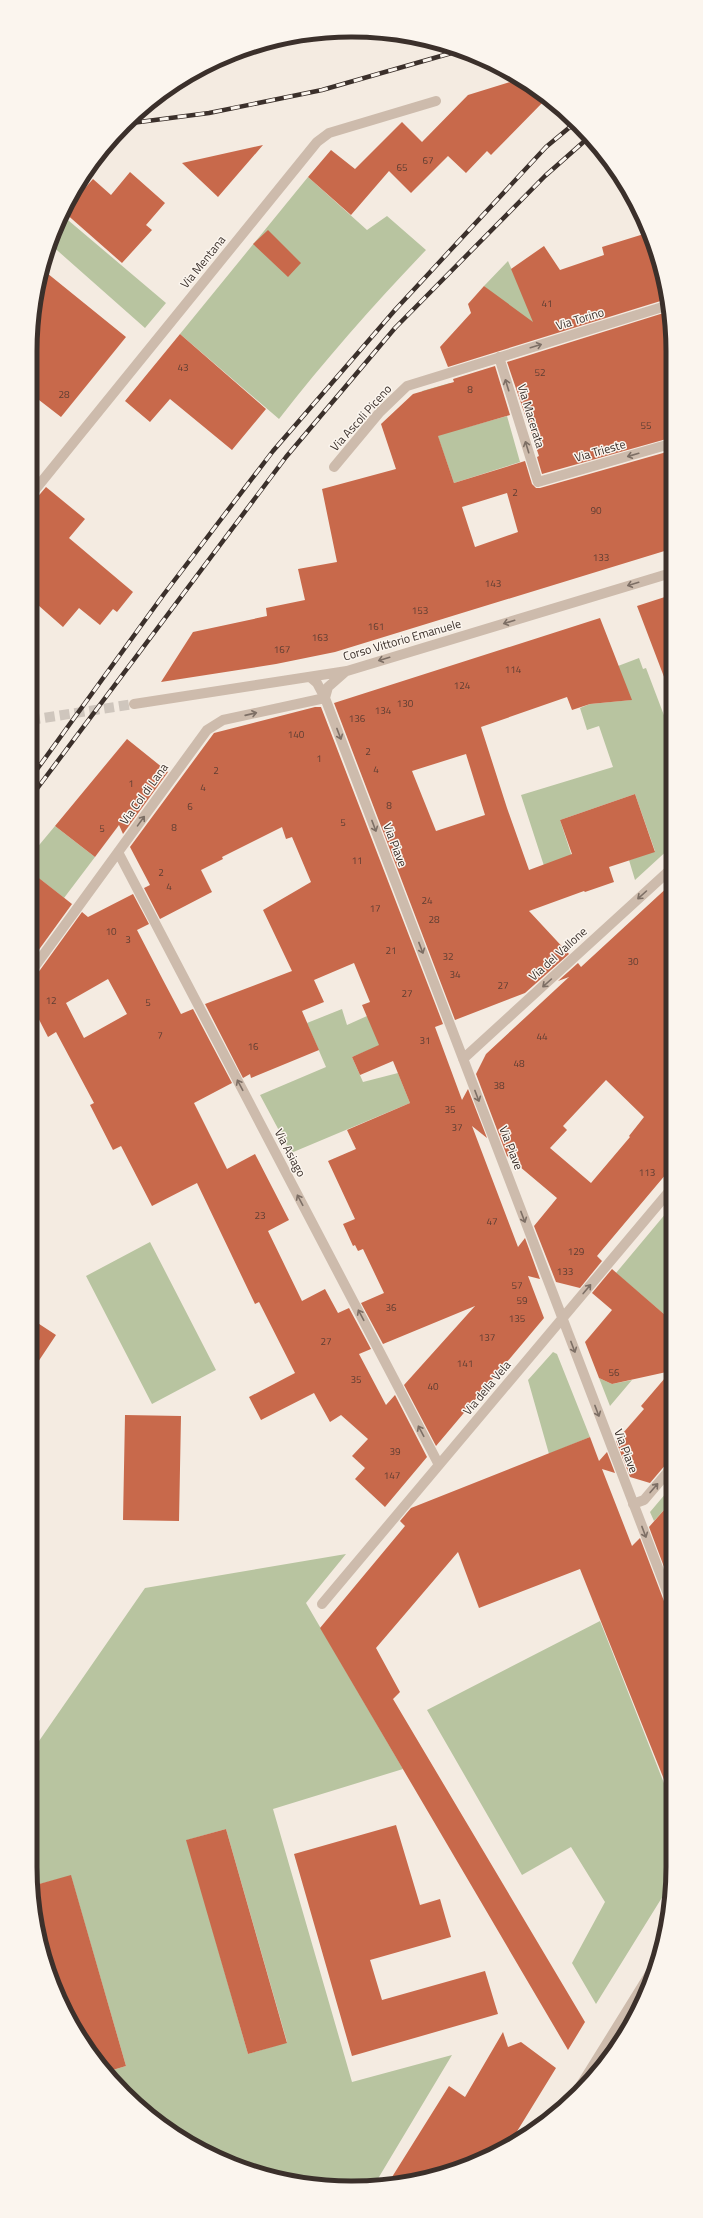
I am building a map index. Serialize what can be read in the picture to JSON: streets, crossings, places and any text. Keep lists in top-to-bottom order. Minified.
{"streets":{"street":["Via Mentana","Via Torino","Via Macerata","Via Ascoli Piceno","Via Trieste","Corso Vittorio Emanuele","Via Col di Lana","Via Piave","Via del Vallone","Via Asiago","Via della Vela"]},"crossings":[["Via Torino","Via Macerata"],["Via Torino","Via Ascoli Piceno"],["Via Macerata","Via Ascoli Piceno"],["Via Macerata","Via Trieste"],["Corso Vittorio Emanuele","Via Piave"],["Via Col di Lana","Via Piave"],["Via Col di Lana","Via Asiago"],["Via Piave","Via del Vallone"],["Via Piave","Via della Vela"],["Via Asiago","Via della Vela"]],"one_way":["Via Torino","Via Macerata","Via Trieste","Corso Vittorio Emanuele","Via Col di Lana","Via Piave","Via del Vallone","Via Asiago"],"house_numbers":["67","65","41","43","52","8","28","55","2","90","133","143","153","161","163","167","114","124","130","134","136","140","2","1","4","2","1","4","8","6","5","8","5","11","2","4","24","17","28","10","3","21","32","30","34","27","27","12","5","7","44","31","16","48","38","35","37","113","23","47","129","133","57","59","36","135","137","27","141","56","35","40","39","147"]}
